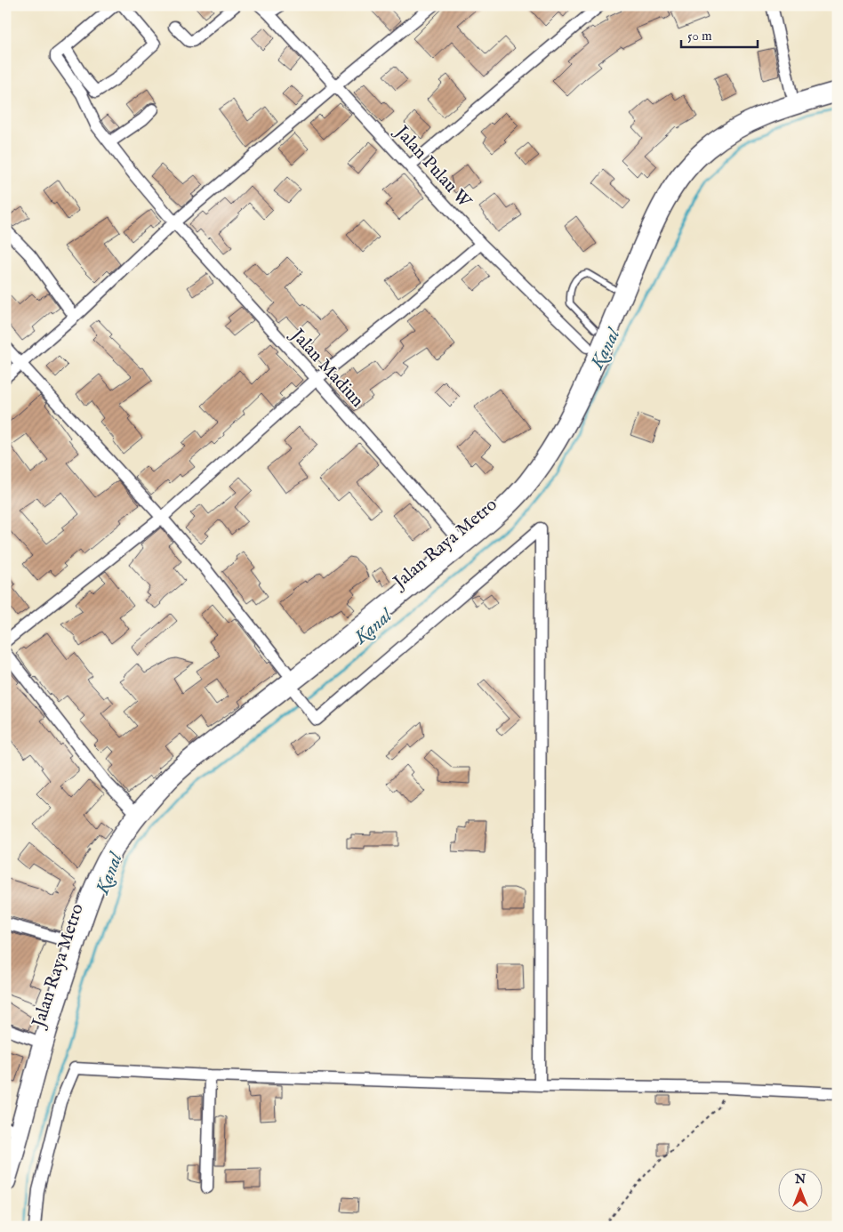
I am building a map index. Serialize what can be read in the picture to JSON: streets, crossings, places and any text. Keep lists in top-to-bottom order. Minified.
{"streets":{"highway":["Jalan Raya Metro"],"street":["Jalan Pulau W","Jalan Madiun"]},"crossings":[["Jalan Pulau W","Jalan Raya Metro"],["Jalan Madiun","Jalan Raya Metro"]],"water":["Kanal"],"scale_bar":"50 m","north":"top"}
